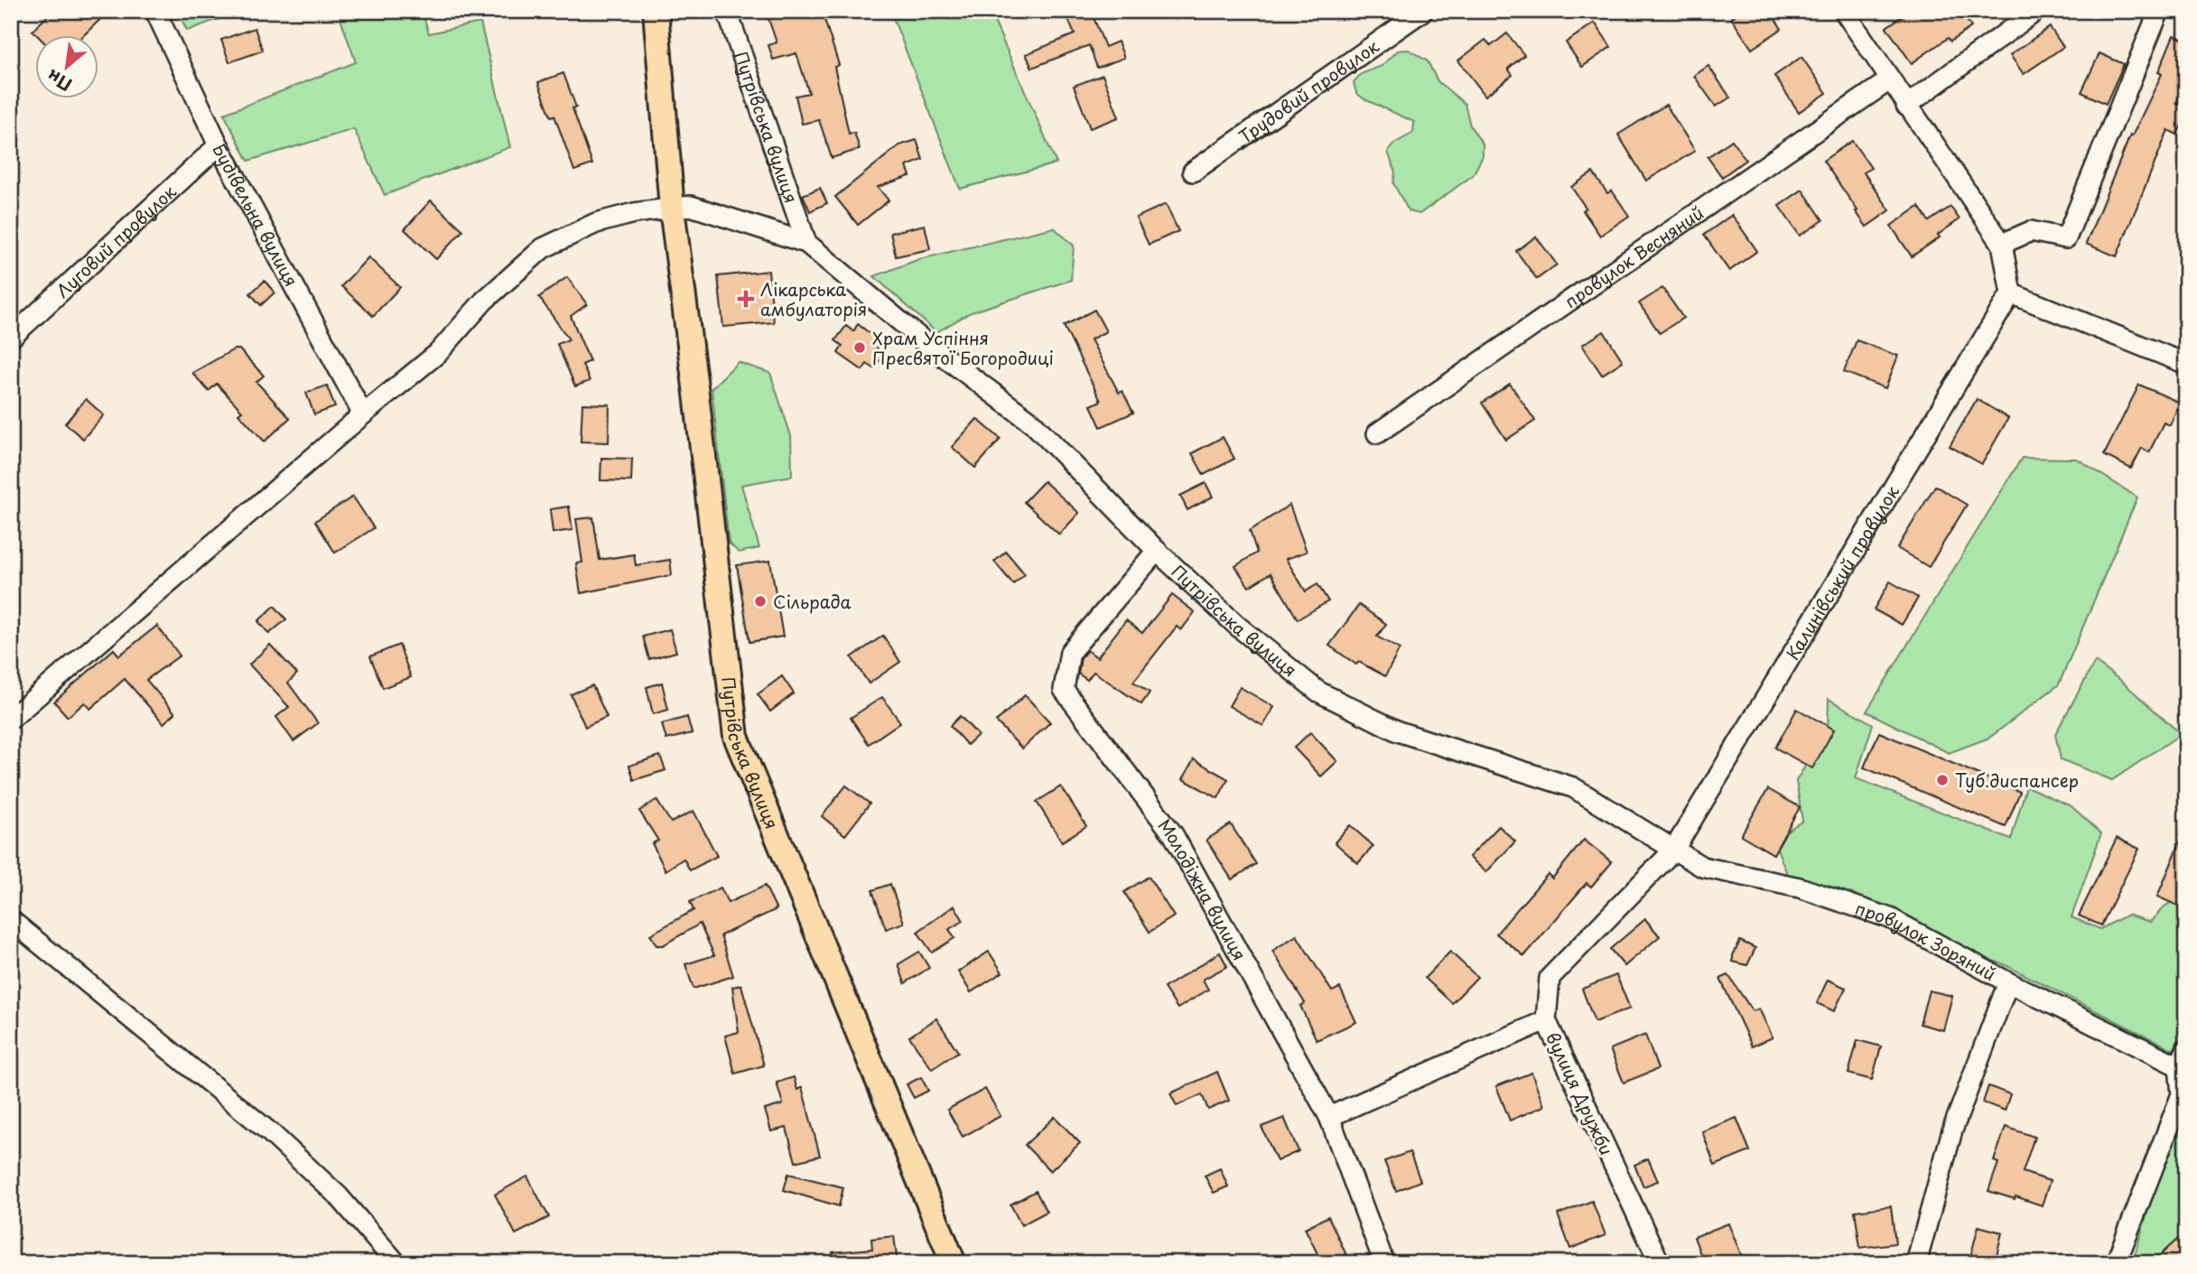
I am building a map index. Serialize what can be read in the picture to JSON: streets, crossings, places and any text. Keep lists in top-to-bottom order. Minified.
{"streets":{"main road":["Путрівська вулиця"],"street":["Трудовий провулок","Будівельна вулиця","Луговий провулок","провулок Весняний","Калинівський провулок","Молодіжна вулиця","провулок Зоряний","вулиця Дружби"]},"crossings":[["Путрівська вулиця","Молодіжна вулиця"],["Путрівська вулиця","провулок Зоряний"],["Будівельна вулиця","Луговий провулок"],["Калинівський провулок","провулок Зоряний"],["Калинівський провулок","вулиця Дружби"],["провулок Зоряний","вулиця Дружби"]],"places":{"health":["Лікарська амбулаторія"],"other":["Храм Успіння Пресвятої Богородиці","Сільрада","Туб.диспансер"]},"north":"bottom left"}
